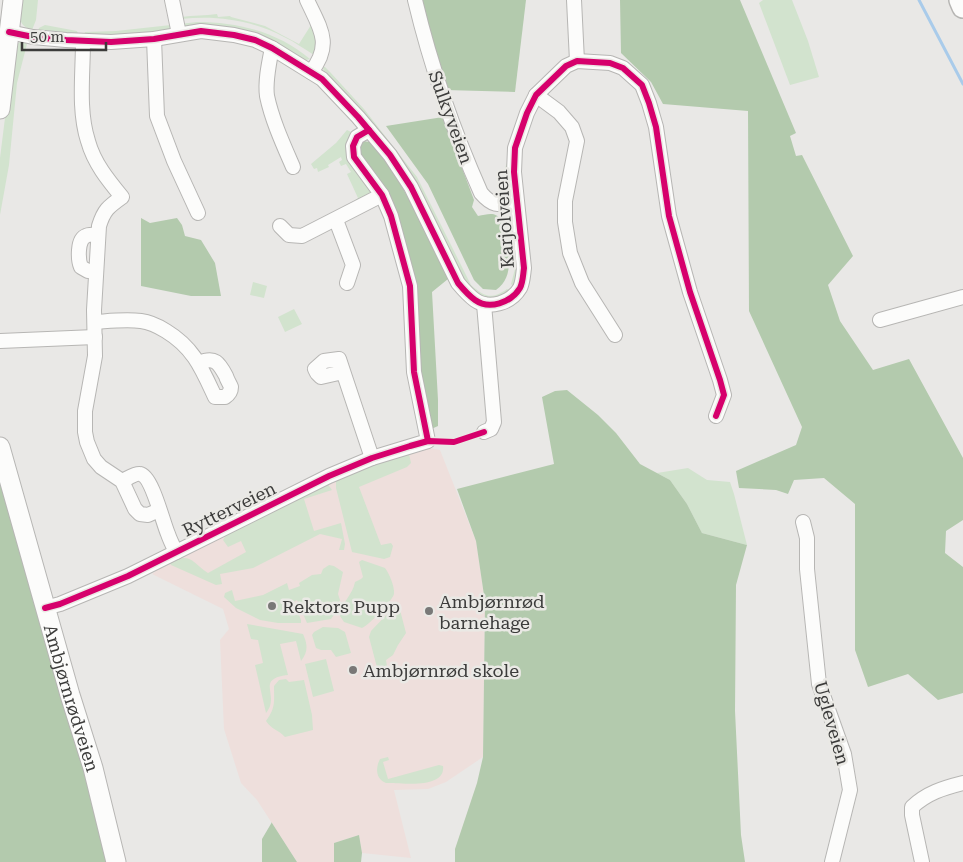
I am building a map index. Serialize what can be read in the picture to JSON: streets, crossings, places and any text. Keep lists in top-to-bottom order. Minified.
{"streets":{"street":["Sulkyveien","Karjolveien","Rytterveien","Ambjørnrødveien","Ugleveien"]},"crossings":[["Sulkyveien","Karjolveien"],["Rytterveien","Ambjørnrødveien"]],"places":["Rektors Pupp","Ambjørnrød barnehage","Ambjørnrød skole"],"scale_bar":"50 m"}
